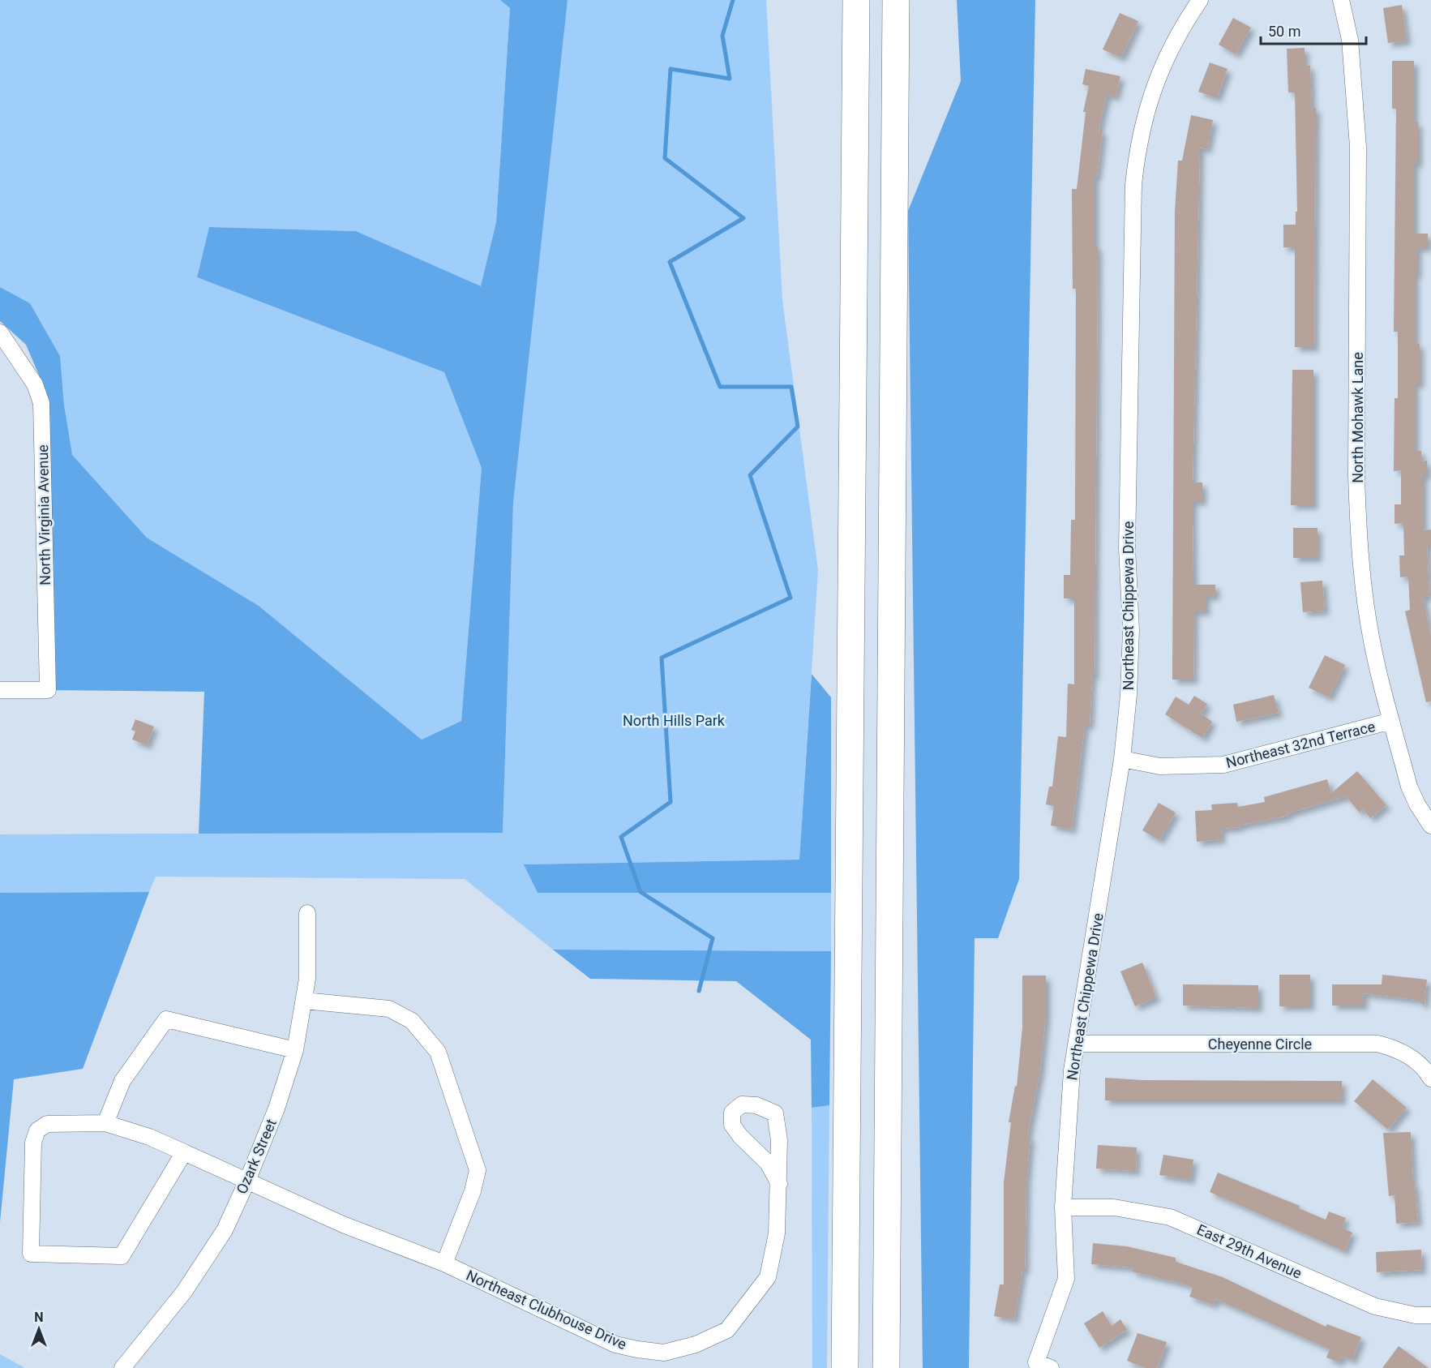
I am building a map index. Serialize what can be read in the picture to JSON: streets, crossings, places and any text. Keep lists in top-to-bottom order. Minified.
{"streets":{"street":["North Mohawk Lane","North Virginia Avenue","Northeast Chippewa Drive","Northeast 32nd Terrace","Cheyenne Circle","Ozark Street","East 29th Avenue","Northeast Clubhouse Drive"]},"crossings":[["North Mohawk Lane","Northeast 32nd Terrace"],["Northeast Chippewa Drive","Northeast 32nd Terrace"],["Northeast Chippewa Drive","Cheyenne Circle"],["Northeast Chippewa Drive","East 29th Avenue"],["Ozark Street","Northeast Clubhouse Drive"]],"parks":["North Hills Park"],"scale_bar":"50 m","north":"top"}
